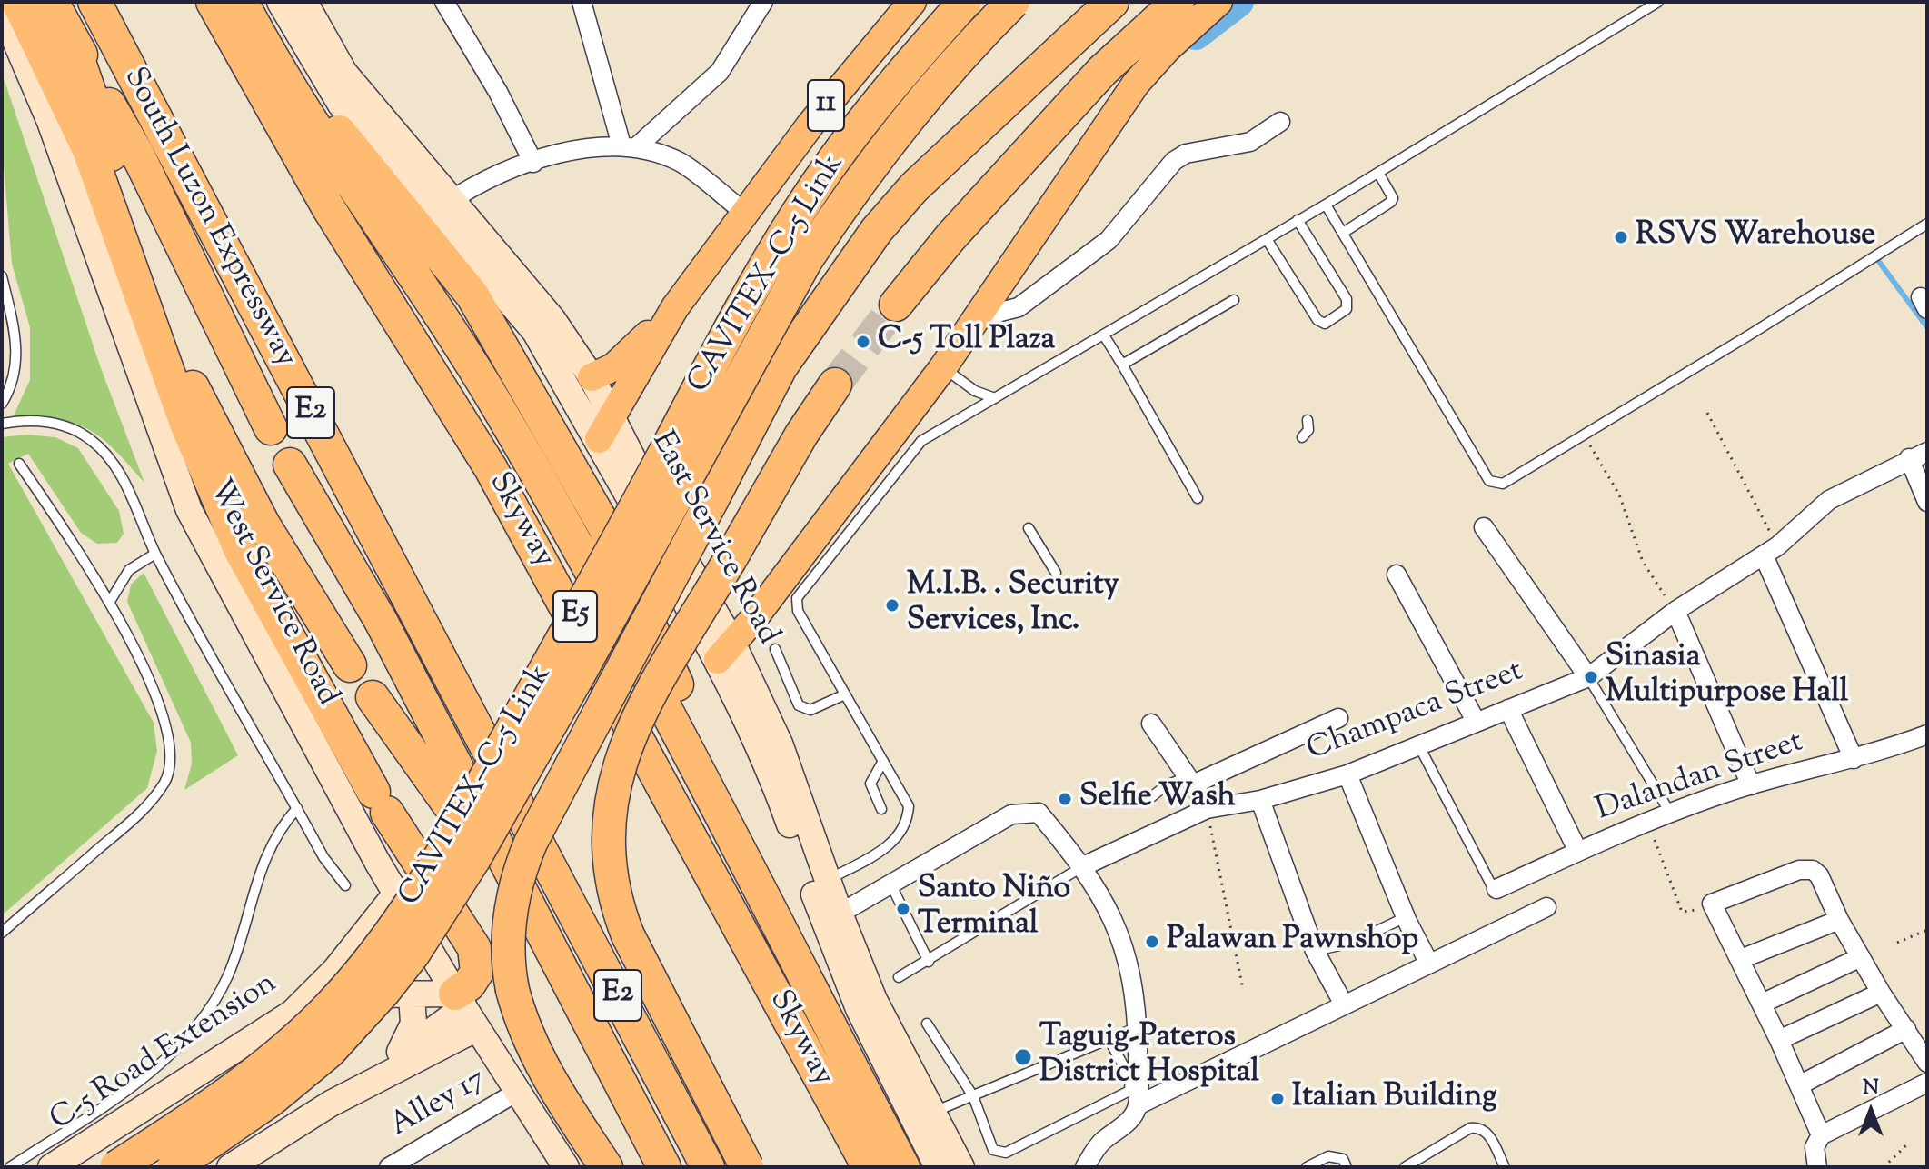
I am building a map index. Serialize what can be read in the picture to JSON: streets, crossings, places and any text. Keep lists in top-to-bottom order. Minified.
{"streets":{"highway":["South Luzon Expressway","CAVITEX–C-5 Link","E2","Skyway","E5"],"main road":["11","East Service Road","West Service Road","C-5 Road Extension"],"street":["Champaca Street","Dalandan Street","Alley 17"]},"crossings":[["11","East Service Road"],["West Service Road","C-5 Road Extension"],["West Service Road","Alley 17"]],"places":["RSVS Warehouse","C-5 Toll Plaza","M.I.B. . Security Services, Inc.","Sinasia Multipurpose Hall","Selfie Wash","Santo Niño Terminal","Palawan Pawnshop","Taguig-Pateros District Hospital","Italian Building"],"north":"top"}
